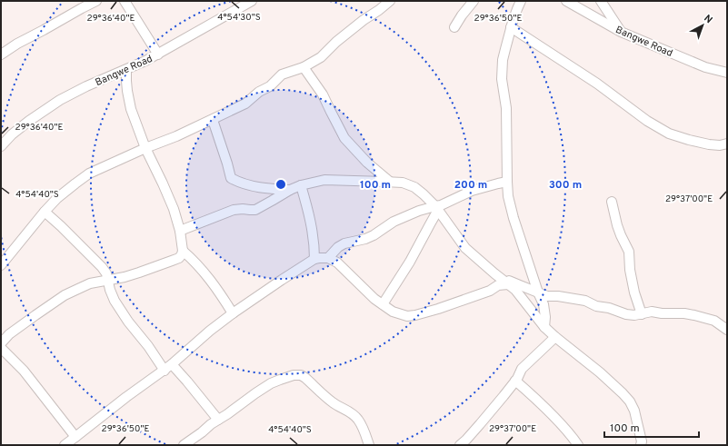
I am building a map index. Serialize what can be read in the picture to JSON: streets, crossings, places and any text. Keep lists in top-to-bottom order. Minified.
{"streets":{"street":["Bangwe Road"]},"scale_bar":"100 m","north":"top right","coordinates":["4°54'30\"S","29°36'40\"E","29°36'50\"E","4°54'40\"S","29°37'00\"E"],"rings":["100 m","200 m","300 m"]}
